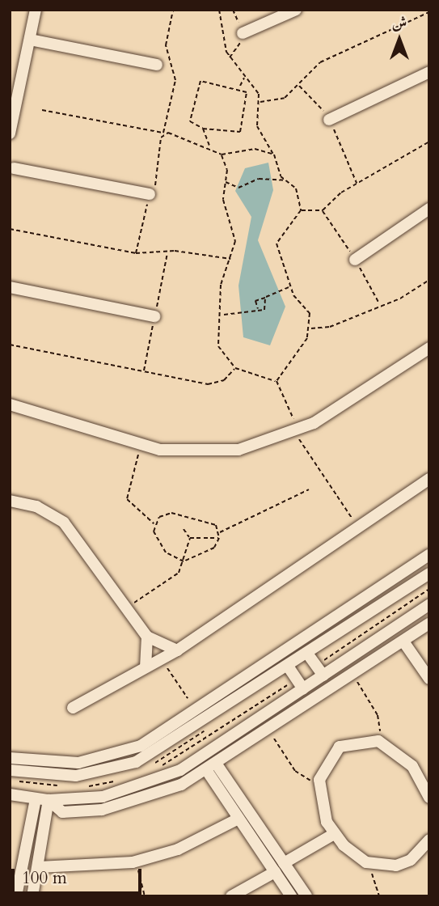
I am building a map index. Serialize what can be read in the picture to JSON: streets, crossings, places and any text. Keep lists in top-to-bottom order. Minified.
{"scale_bar":"100 m","north":"top"}
